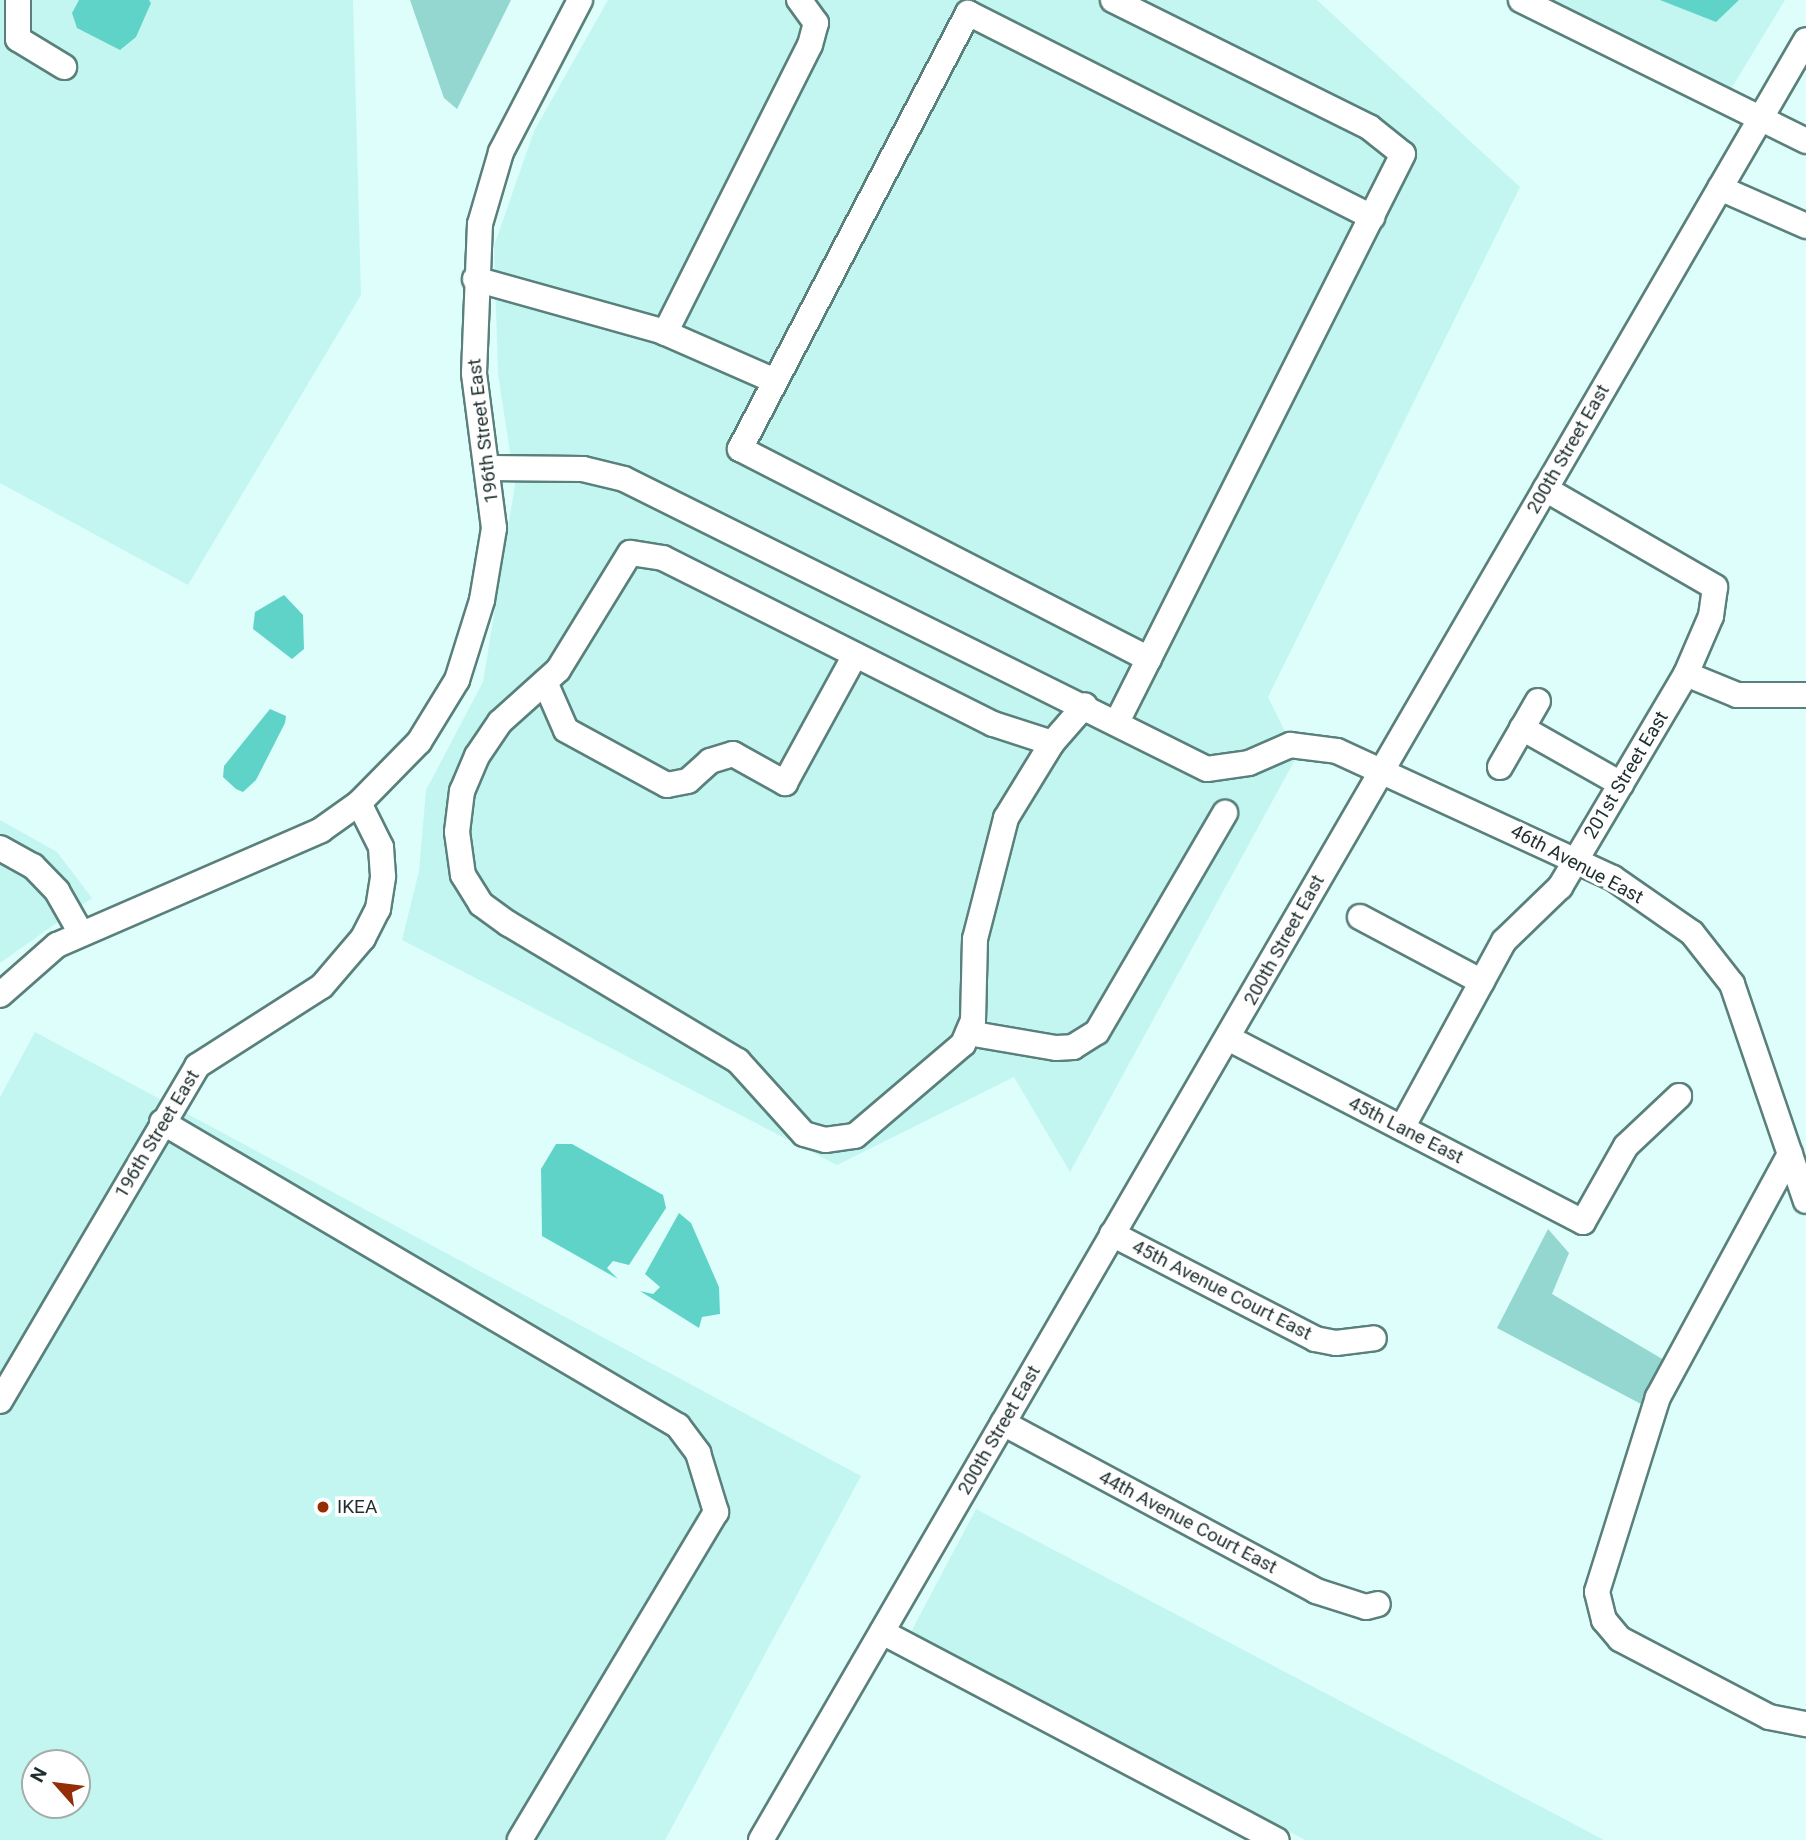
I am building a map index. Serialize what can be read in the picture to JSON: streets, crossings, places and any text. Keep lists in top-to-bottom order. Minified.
{"streets":{"street":["196th Street East","200th Street East","201st Street East","46th Avenue East","45th Lane East","45th Avenue Court East","44th Avenue Court East"]},"crossings":[["196th Street East","46th Avenue East"],["200th Street East","201st Street East"],["200th Street East","46th Avenue East"],["200th Street East","45th Lane East"],["200th Street East","45th Avenue Court East"],["200th Street East","44th Avenue Court East"],["201st Street East","46th Avenue East"],["201st Street East","45th Lane East"]],"places":["IKEA"],"north":"top left"}
